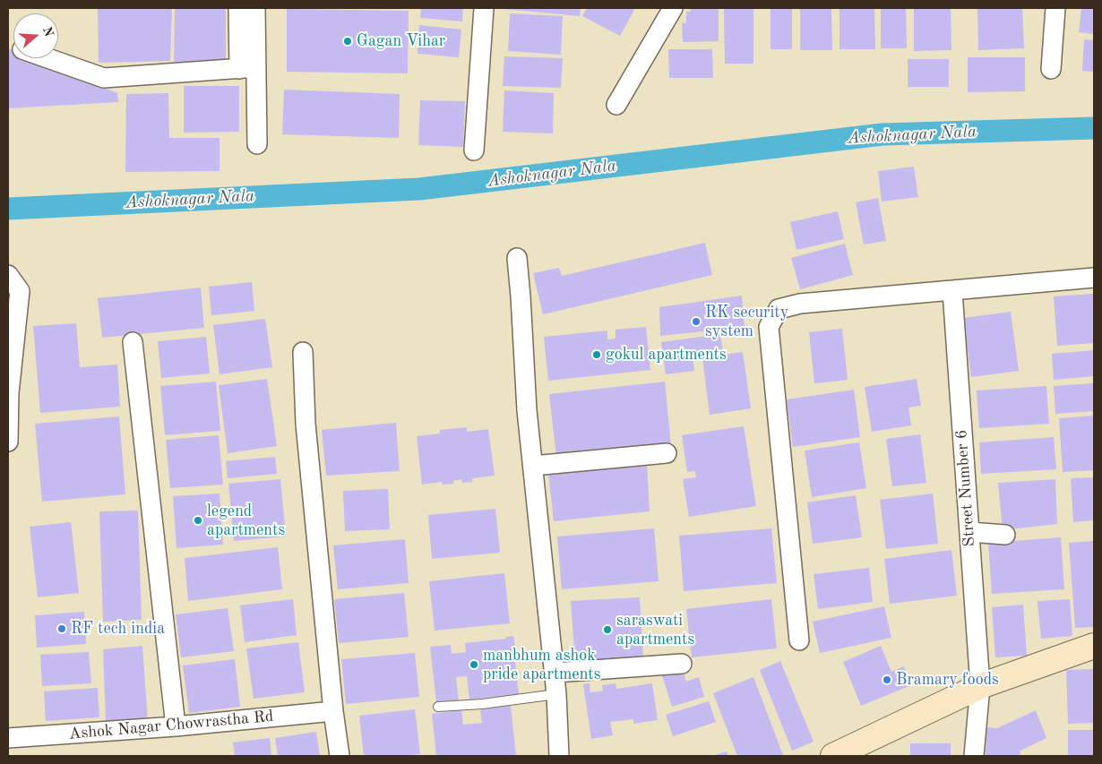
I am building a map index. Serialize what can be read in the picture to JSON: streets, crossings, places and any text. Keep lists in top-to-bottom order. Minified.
{"streets":{"street":["Street Number 6","Ashok Nagar Chowrastha Rd"]},"water":["Ashoknagar Nala"],"places":["Gagan Vihar","RK security system","gokul apartments","legend apartments","RF tech india","saraswati apartments","manbhum ashok pride apartments","Bramary foods"],"north":"right"}
